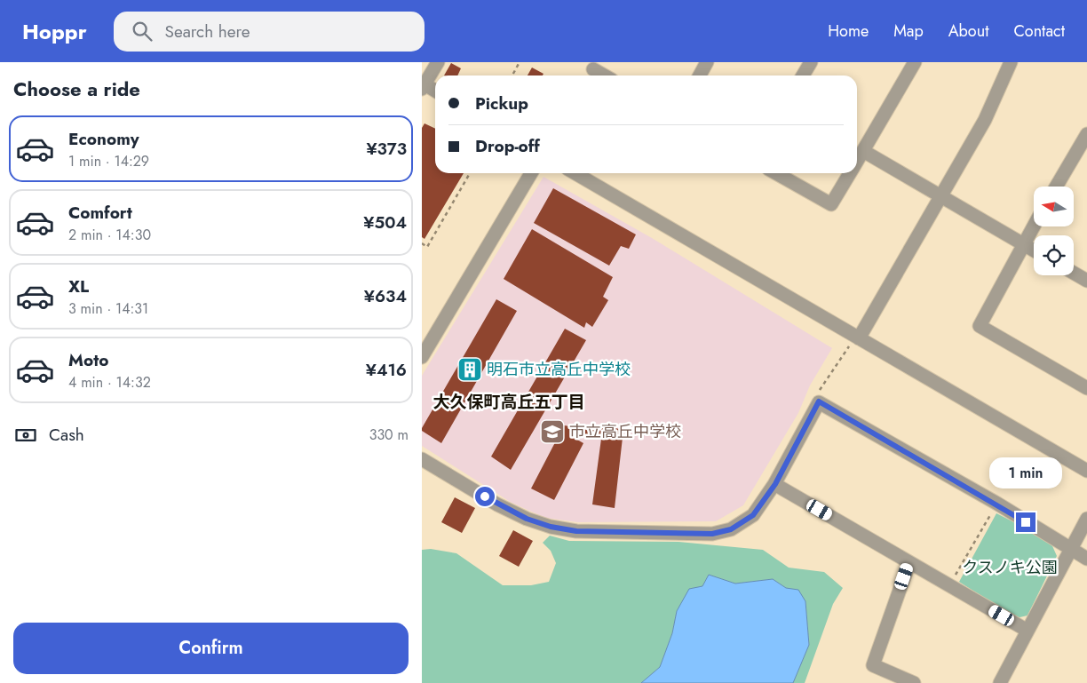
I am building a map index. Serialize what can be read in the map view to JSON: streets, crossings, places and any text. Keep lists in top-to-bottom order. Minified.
{"districts":["大久保町高丘五丁目"],"parks":["クスノキ公園"],"places":{"building":["明石市立高丘中学校"],"school or university":["市立高丘中学校"]},"north":"left","page":{"header":"Hoppr","search":"Search here","nav":["Home","Map","About","Contact"],"heading":"Choose a ride","banner":["Pickup","Drop-off"],"list":[{"name":"Economy","note":"1 min · 14:29","value":"¥373"},{"name":"Comfort","note":"2 min · 14:30","value":"¥504"},{"name":"XL","note":"3 min · 14:31","value":"¥634"},{"name":"Moto","note":"4 min · 14:32","value":"¥416"}],"pay":["Cash","330 m"],"bubble":"1 min","buttons":"Confirm"}}
